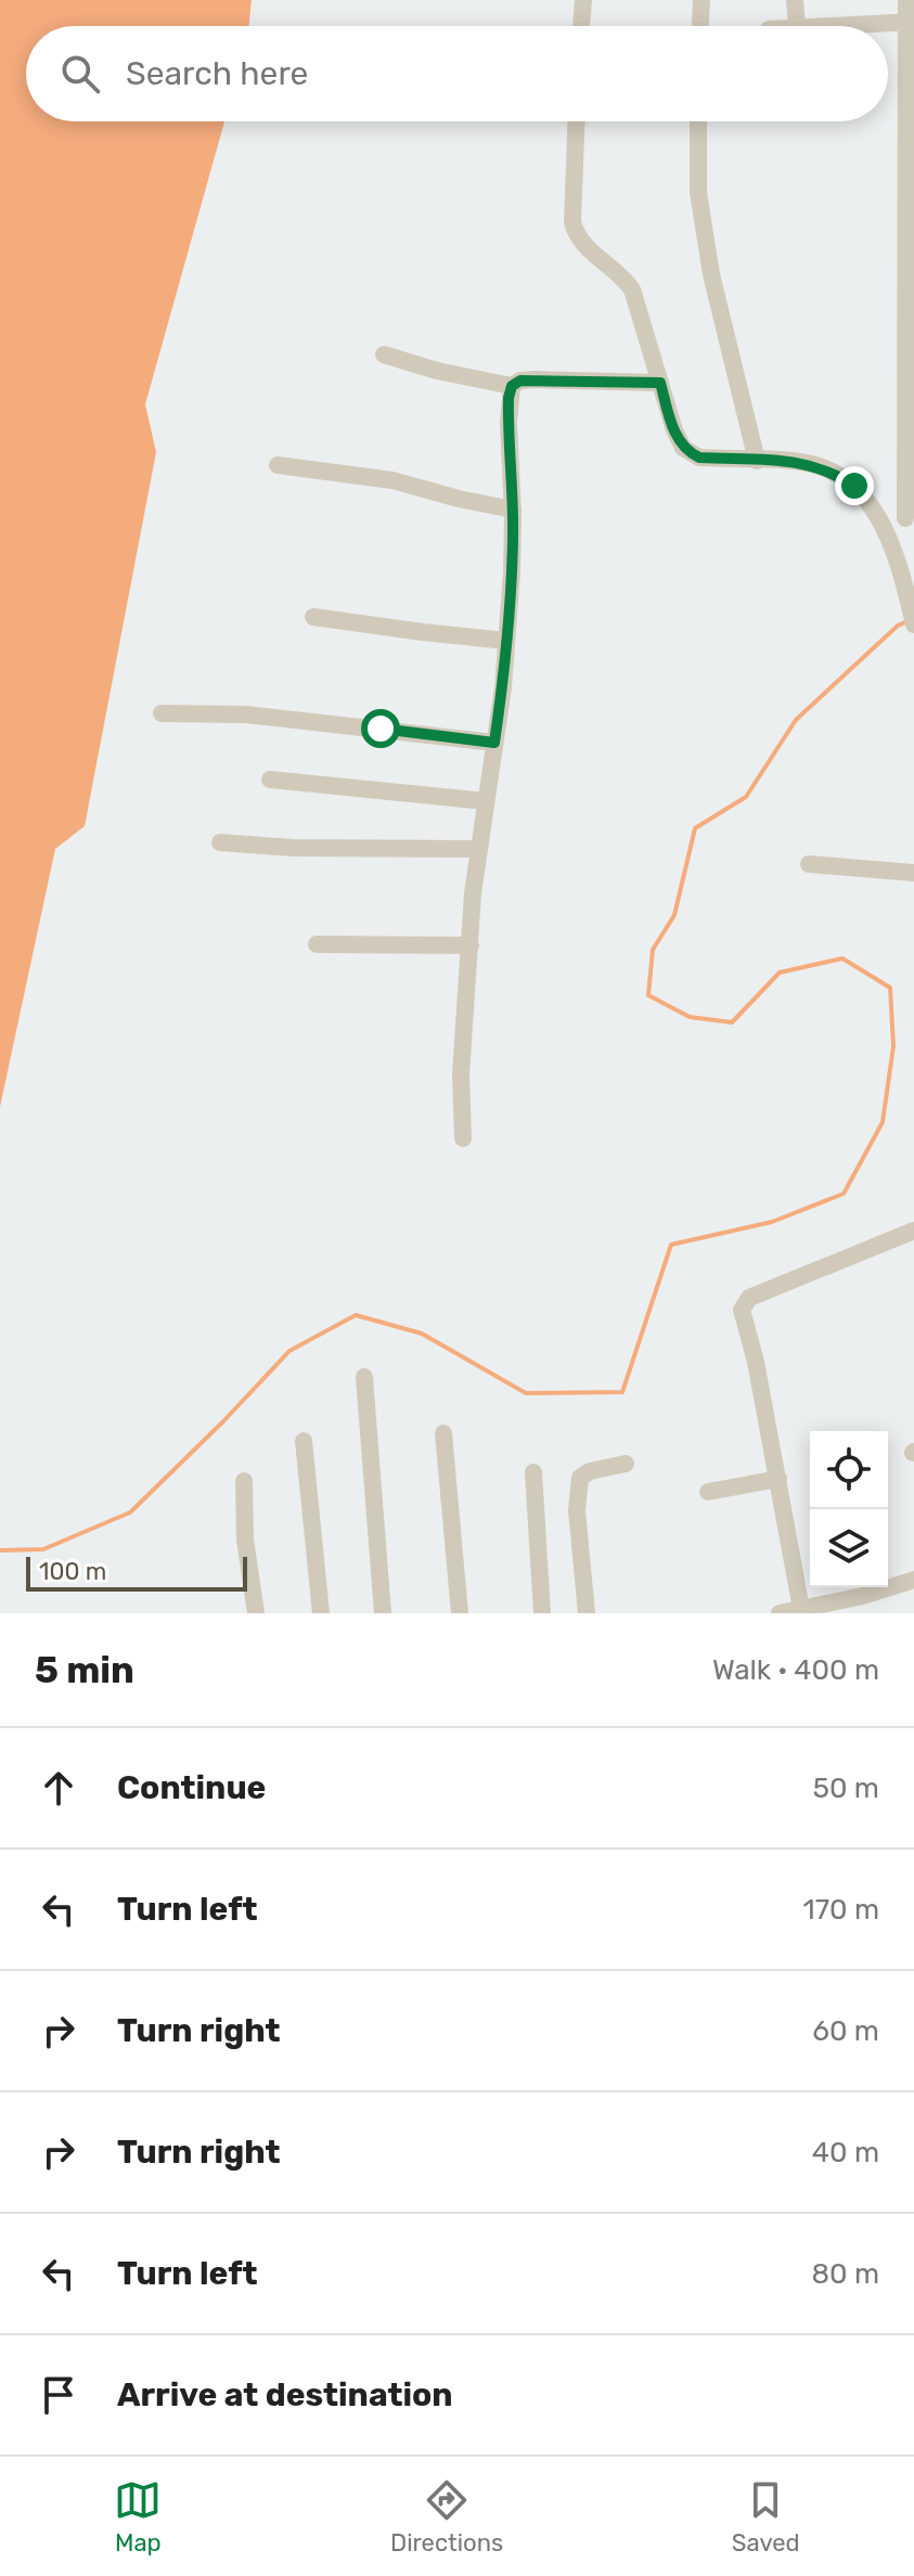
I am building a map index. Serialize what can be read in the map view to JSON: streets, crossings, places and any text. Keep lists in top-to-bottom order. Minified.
{"scale_bar":"100 m","page":{"search":"Search here","scale":"100 m","heading":["5 min","Walk · 400 m"],"list":[["Continue","50 m"],["Turn left","170 m"],["Turn right","60 m"],["Turn right","40 m"],["Turn left","80 m"],"Arrive at destination"],"nav":["Map","Directions","Saved"]}}
